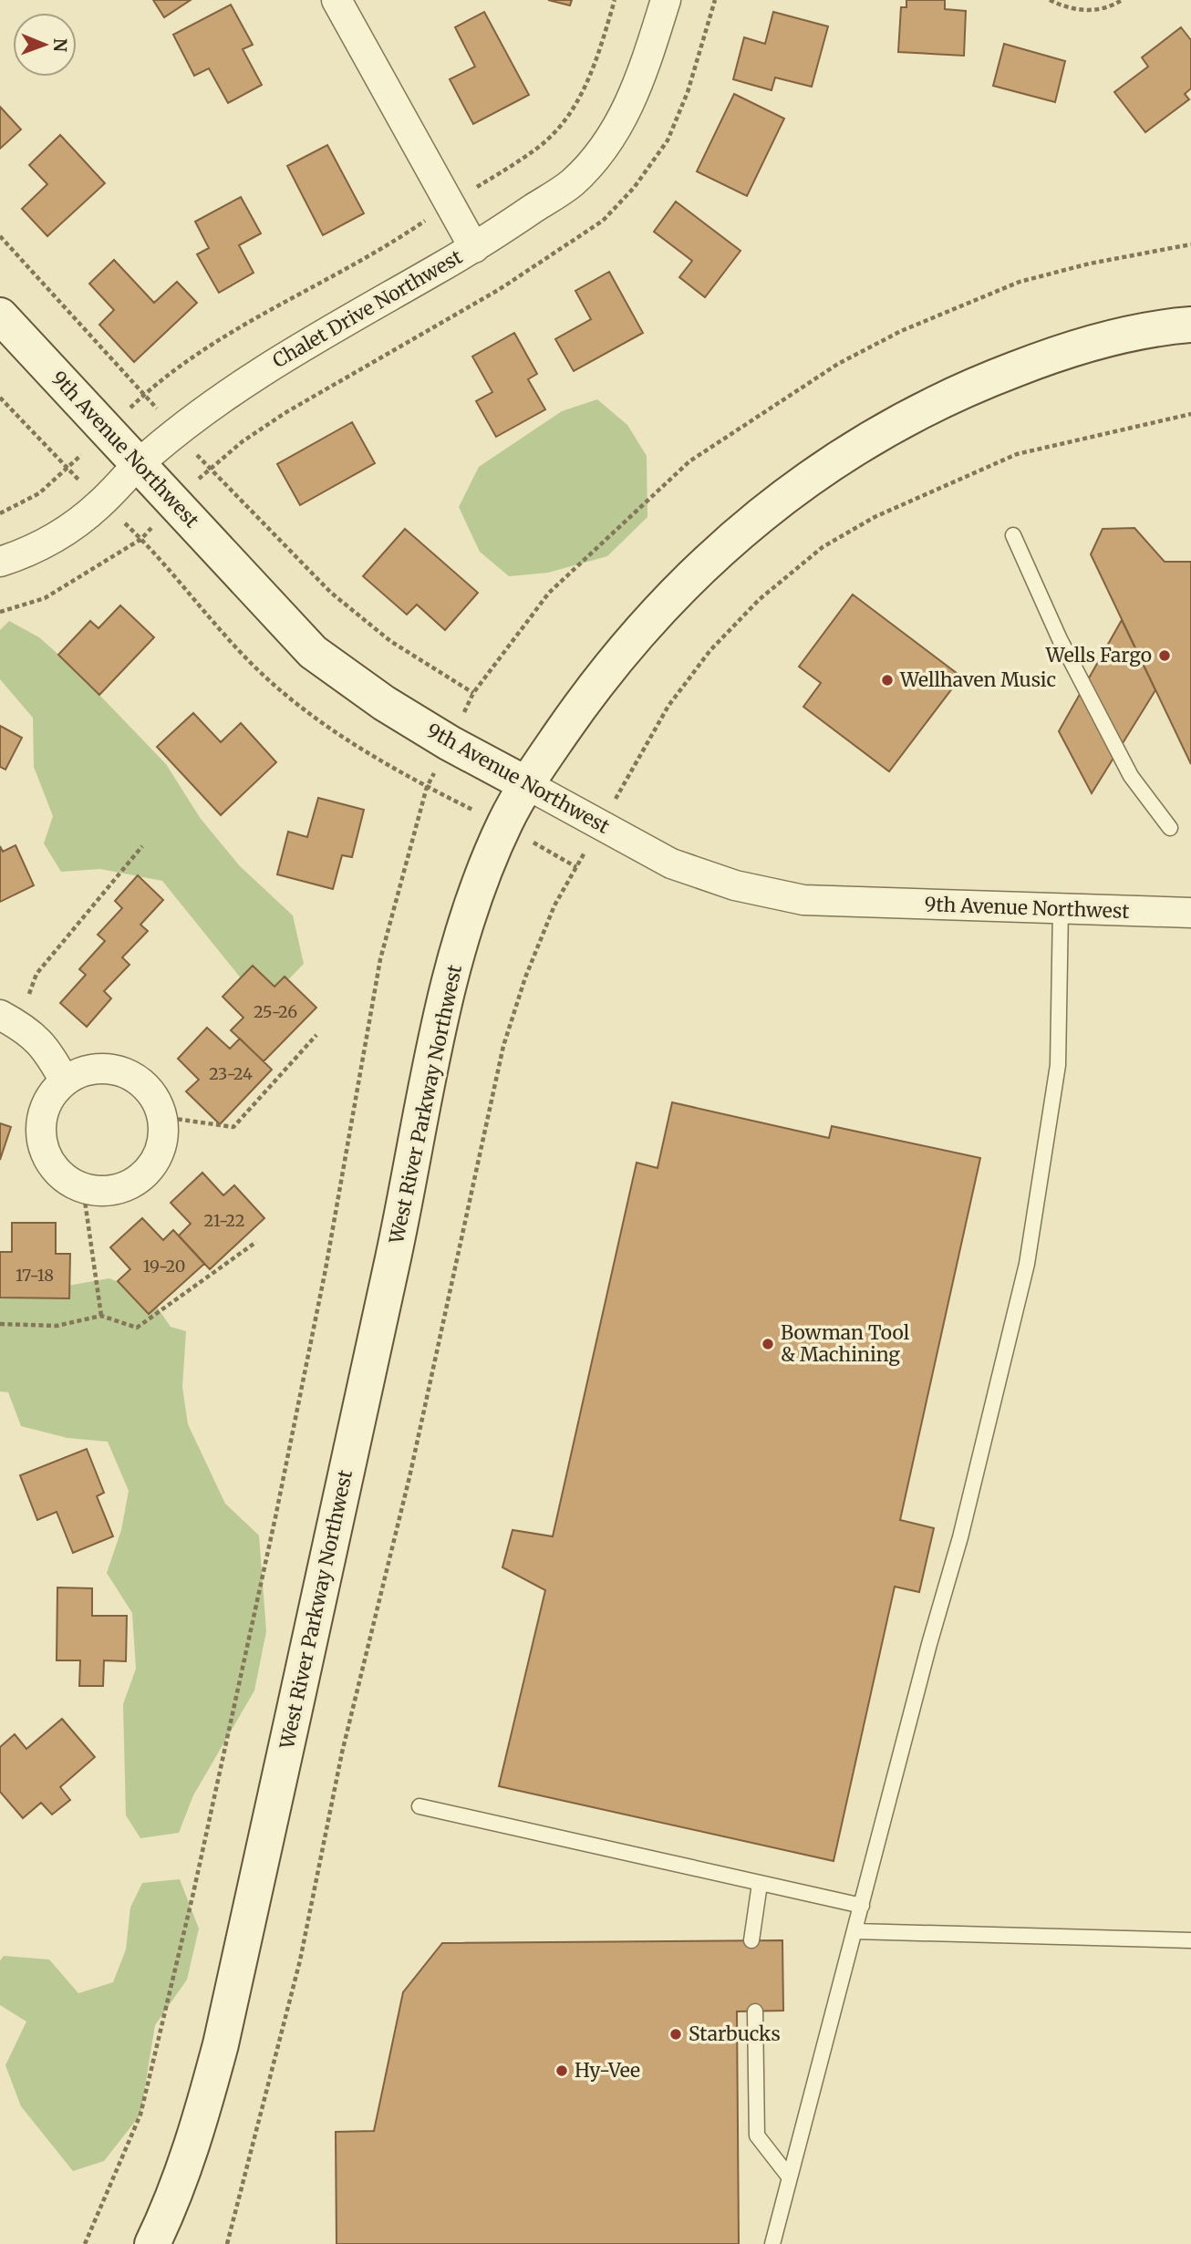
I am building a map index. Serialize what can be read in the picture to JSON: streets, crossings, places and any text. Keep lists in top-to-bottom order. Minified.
{"streets":{"main road":["9th Avenue Northwest","West River Parkway Northwest"],"street":["Chalet Drive Northwest"]},"crossings":[["Chalet Drive Northwest","9th Avenue Northwest"],["9th Avenue Northwest","West River Parkway Northwest"]],"places":["Wells Fargo","Wellhaven Music","Bowman Tool & Machining","Starbucks","Hy-Vee"],"house_numbers":["25-26","23-24","21-22","19-20","17-18"],"north":"right"}
